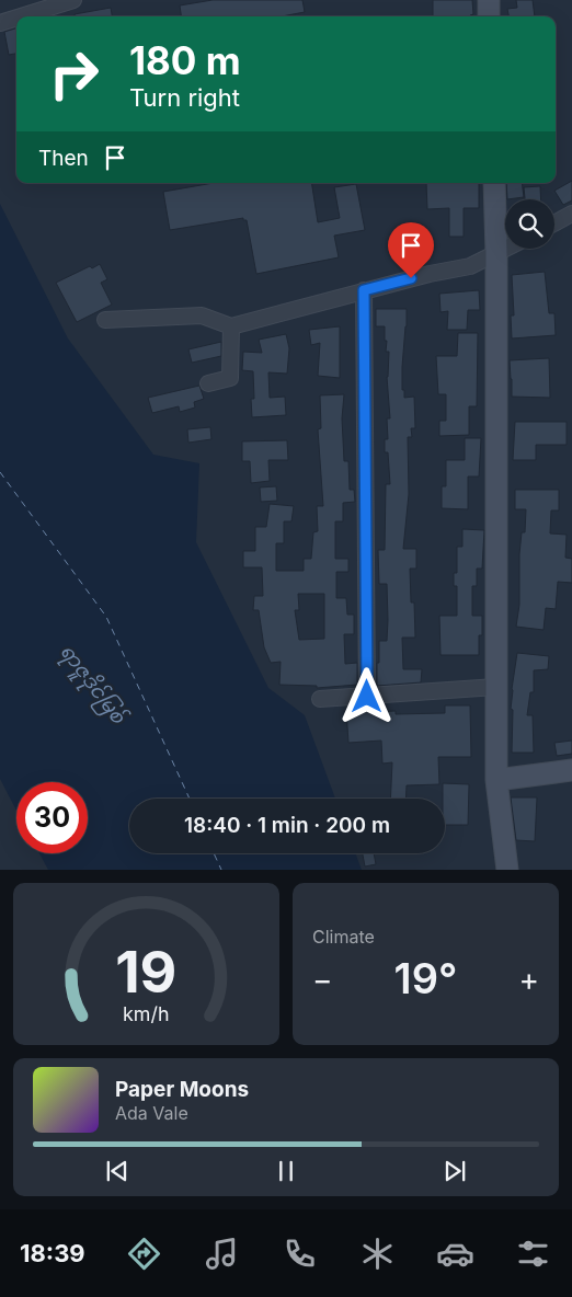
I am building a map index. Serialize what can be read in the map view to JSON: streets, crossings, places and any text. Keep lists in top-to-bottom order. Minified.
{"water":["ရာဇူဒိုင်မြစ်"],"page":{"turn":["180 m","Turn right"],"then":"Then","limit":"30","trip":"18:40 · 1 min · 200 m","tile":"Climate","heat":["−","19°","+"],"song":["Paper Moons","Ada Vale"],"tabs":"18:39","gauge":["19","km/h"]}}
